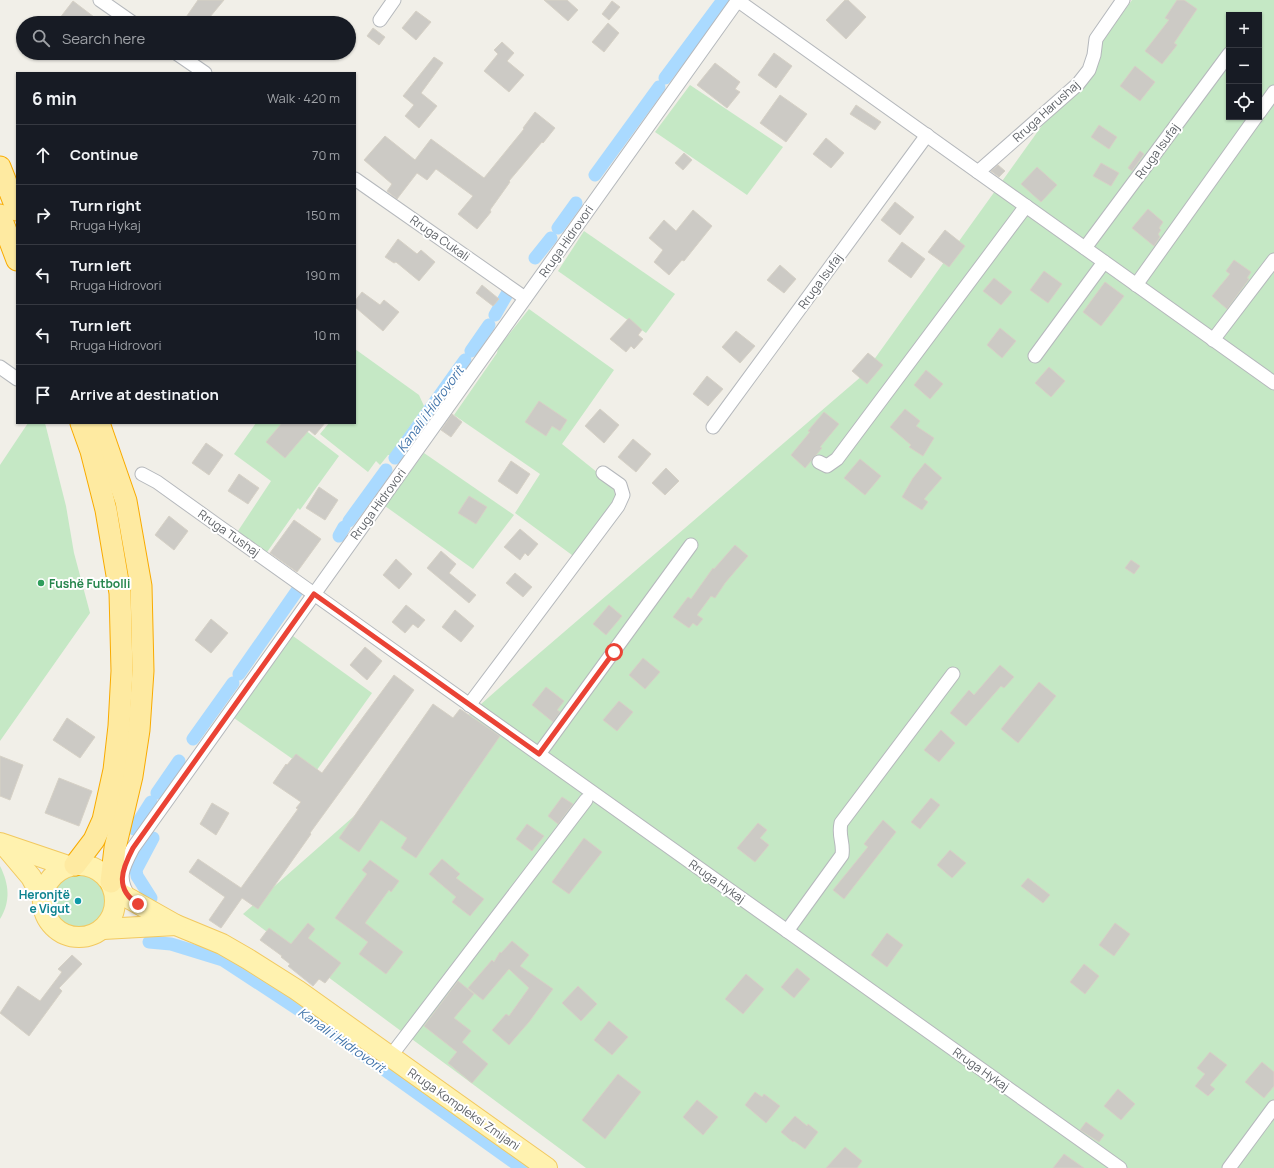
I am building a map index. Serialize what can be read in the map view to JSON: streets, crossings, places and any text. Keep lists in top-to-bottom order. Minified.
{"streets":{"main road":["Rruga Kompleksi Zmijani"],"street":["Rruga Harushaj","Rruga Isufaj","Rruga Cukali","Rruga Hidrovori","Rruga Tushaj","Rruga Hykaj"]},"crossings":[["Rruga Cukali","Rruga Hidrovori"],["Rruga Hidrovori","Rruga Tushaj"],["Rruga Hidrovori","Rruga Hykaj"],["Rruga Hidrovori","Rruga Kompleksi Zmijani"],["Rruga Tushaj","Rruga Hykaj"]],"water":["Kanali i Hidrovorit"],"places":["Fushë Futbolli","Heronjtë e Vigut"],"page":{"map_buttons":["+","−"],"search":"Search here","heading":["6 min","Walk · 420 m"],"list":[["Continue","70 m"],["Turn right","Rruga Hykaj","150 m"],["Turn left","Rruga Hidrovori","190 m"],["Turn left","Rruga Hidrovori","10 m"],"Arrive at destination"]}}
